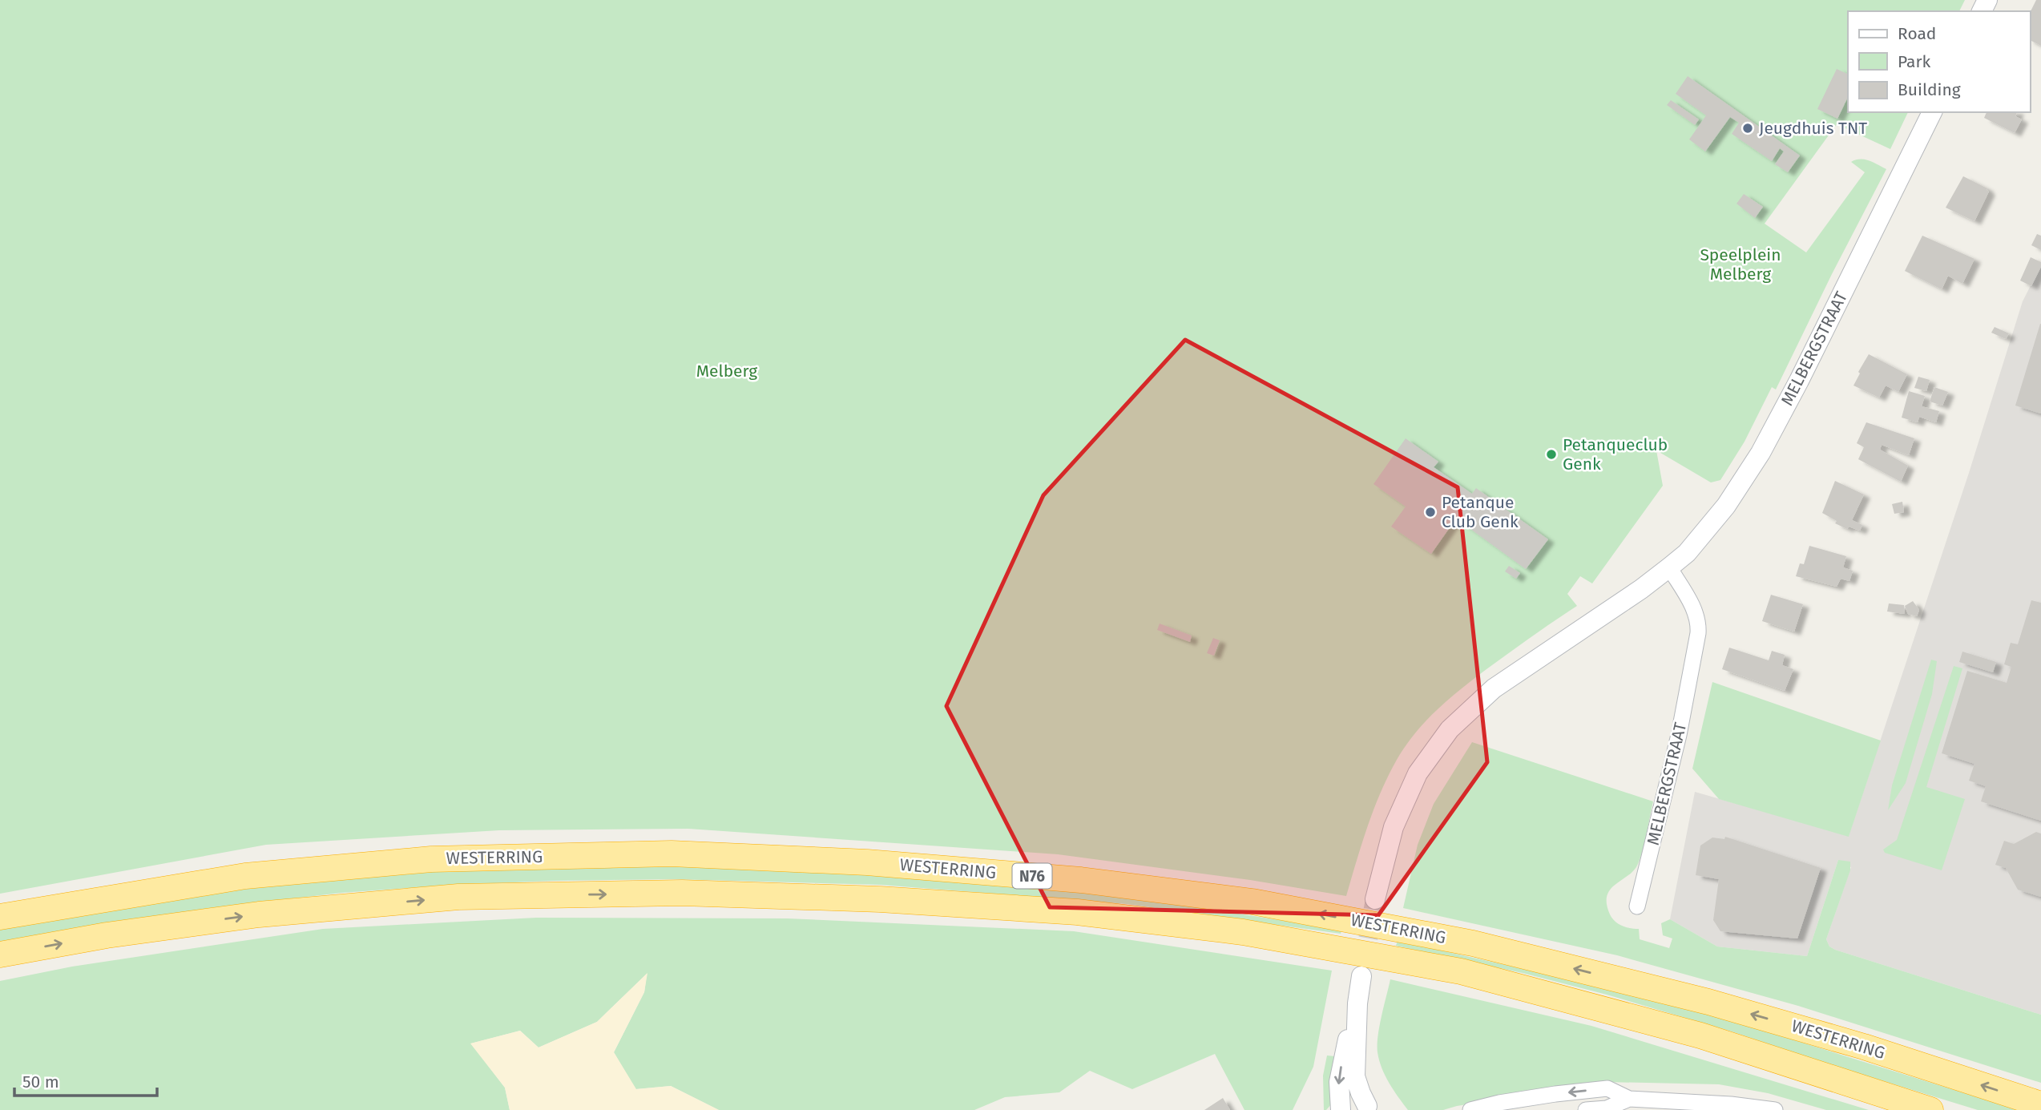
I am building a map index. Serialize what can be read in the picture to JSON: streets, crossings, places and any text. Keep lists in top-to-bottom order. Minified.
{"streets":{"highway":["WESTERRING","N76"],"street":["MELBERGSTRAAT"]},"parks":["Speelplein Melberg","Melberg"],"places":["Jeugdhuis TNT","Petanqueclub Genk","Petanque Club Genk"],"legend":["Road","Park","Building"],"scale_bar":"50 m"}
